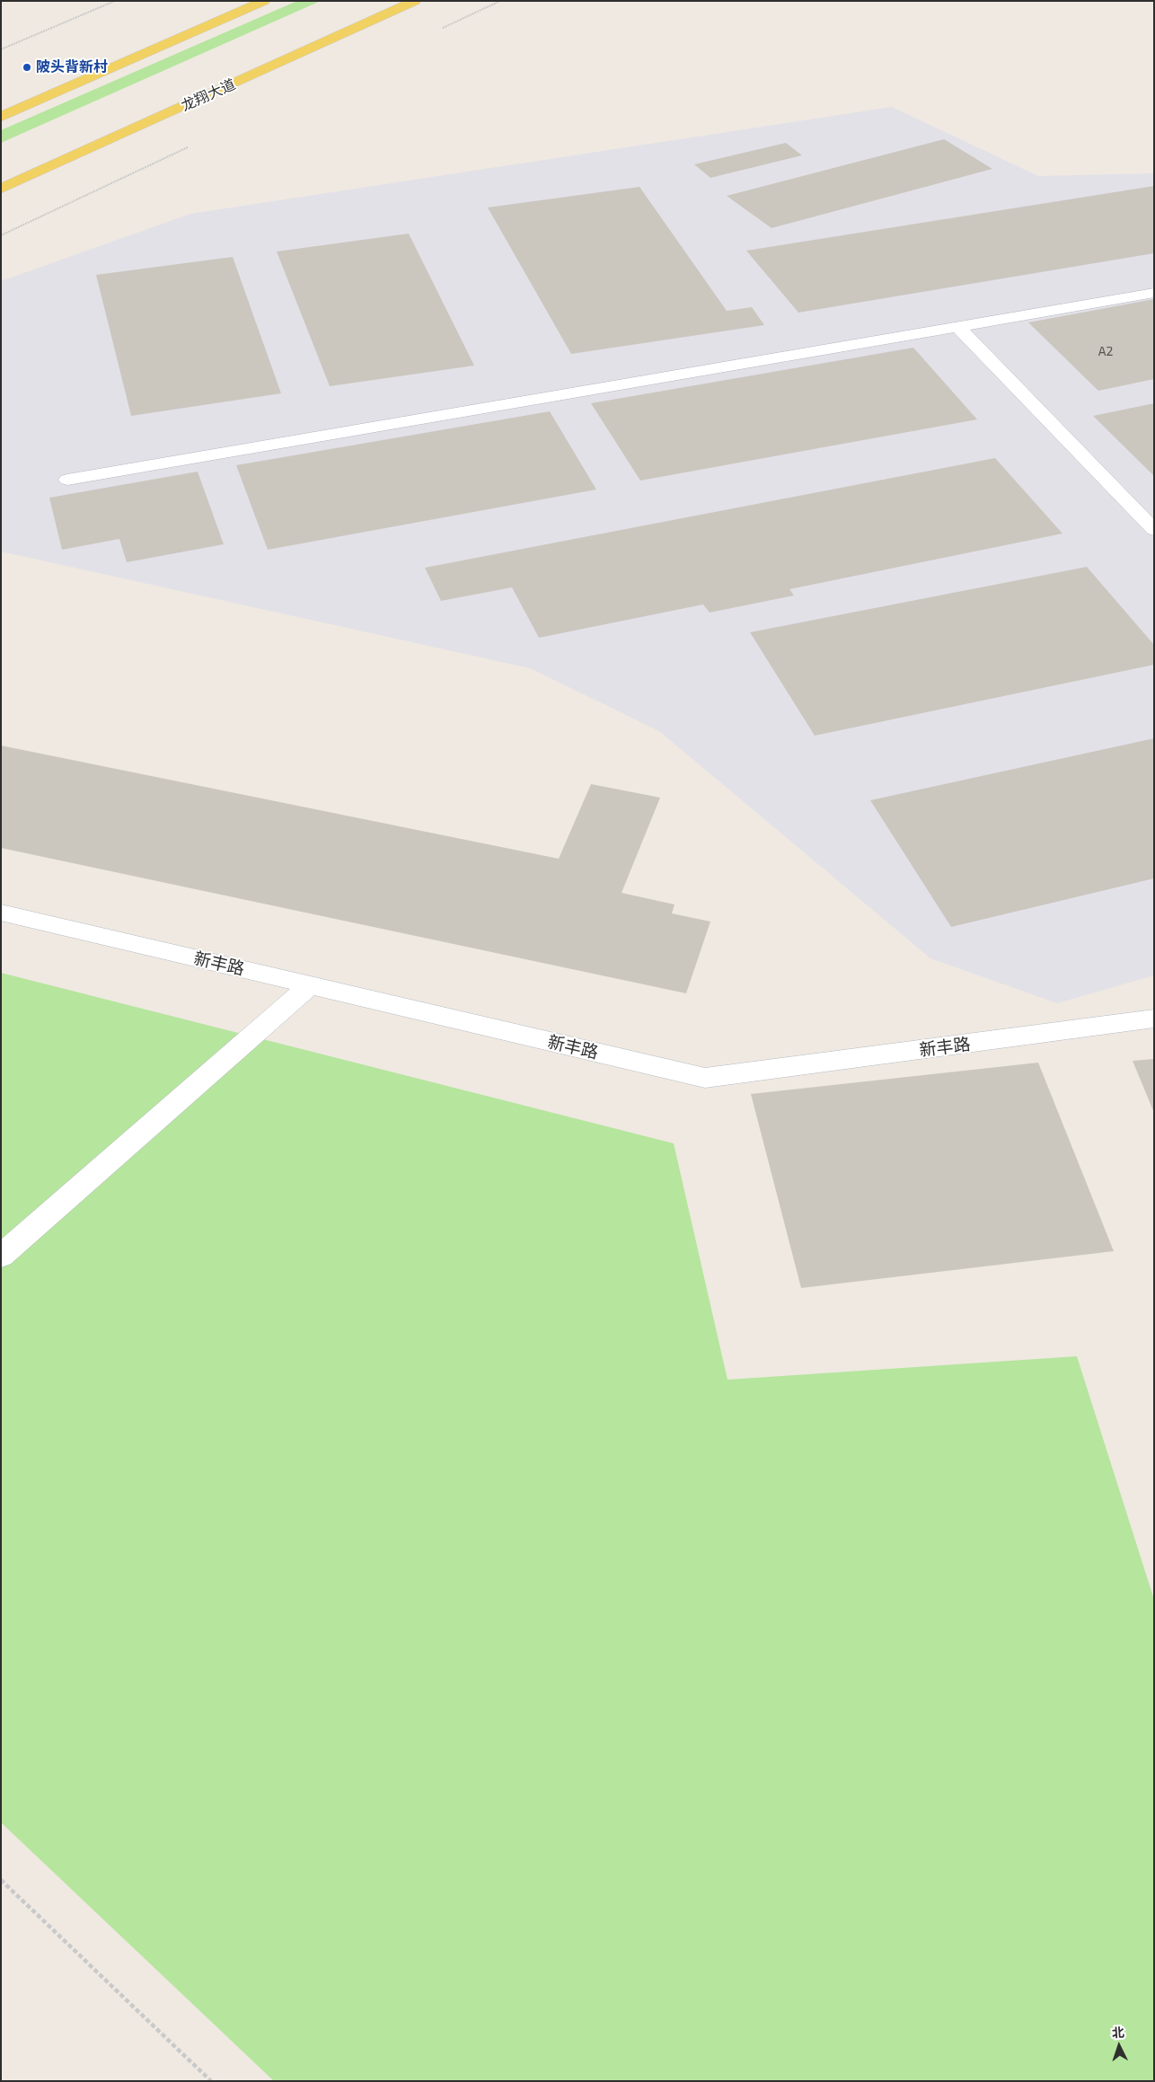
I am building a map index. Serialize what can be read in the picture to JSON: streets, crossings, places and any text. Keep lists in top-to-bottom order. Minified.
{"streets":{"main road":["龙翔大道"],"street":["新丰路"]},"places":["陂头背新村"],"house_numbers":["A2"],"north":"top"}
